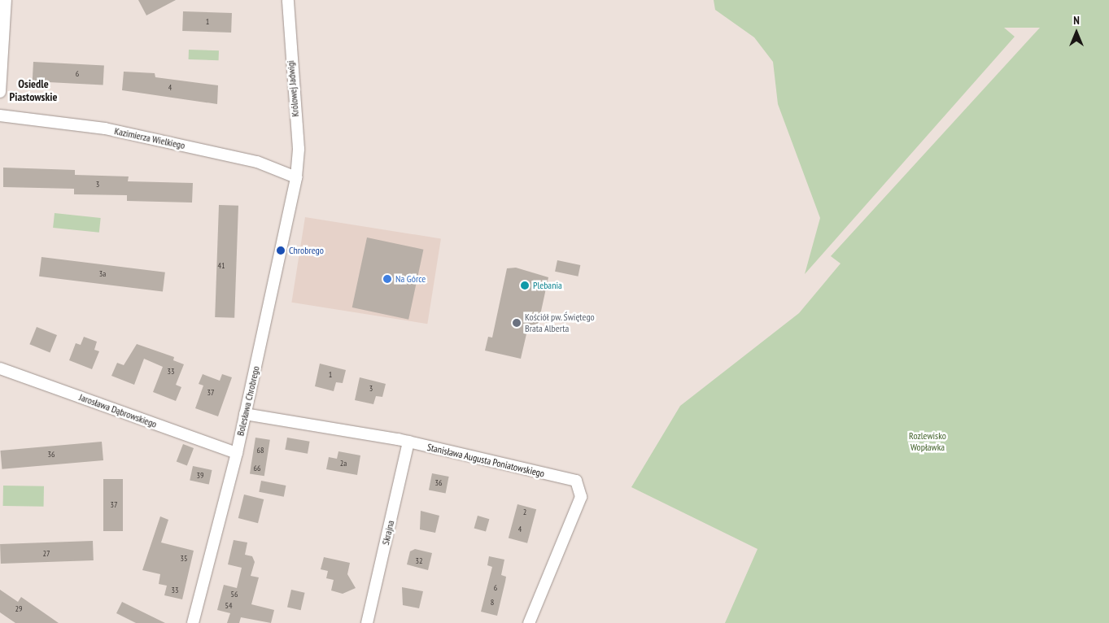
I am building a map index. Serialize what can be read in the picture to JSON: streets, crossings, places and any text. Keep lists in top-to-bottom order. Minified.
{"streets":{"street":["Królowej Jadwigi","Kazimierza Wielkiego","Bolesława Chrobrego","Jarosława Dąbrowskiego","Stanisława Augusta Poniatowskiego","Skrajna"]},"crossings":[["Królowej Jadwigi","Kazimierza Wielkiego"],["Królowej Jadwigi","Bolesława Chrobrego"],["Kazimierza Wielkiego","Bolesława Chrobrego"],["Bolesława Chrobrego","Jarosława Dąbrowskiego"],["Bolesława Chrobrego","Stanisława Augusta Poniatowskiego"],["Stanisława Augusta Poniatowskiego","Skrajna"]],"districts":["Osiedle Piastowskie"],"parks":["Rozlewisko Wopławka"],"places":["Chrobrego","Na Górce","Plebania","Kościół pw. Świętego Brata Alberta"],"house_numbers":["1","6","4","3","41","3a","33","1","3","37","68","36","2a","66","39","36","37","2","4","27","35","32","6","33","56","8","54","29"],"north":"top"}
